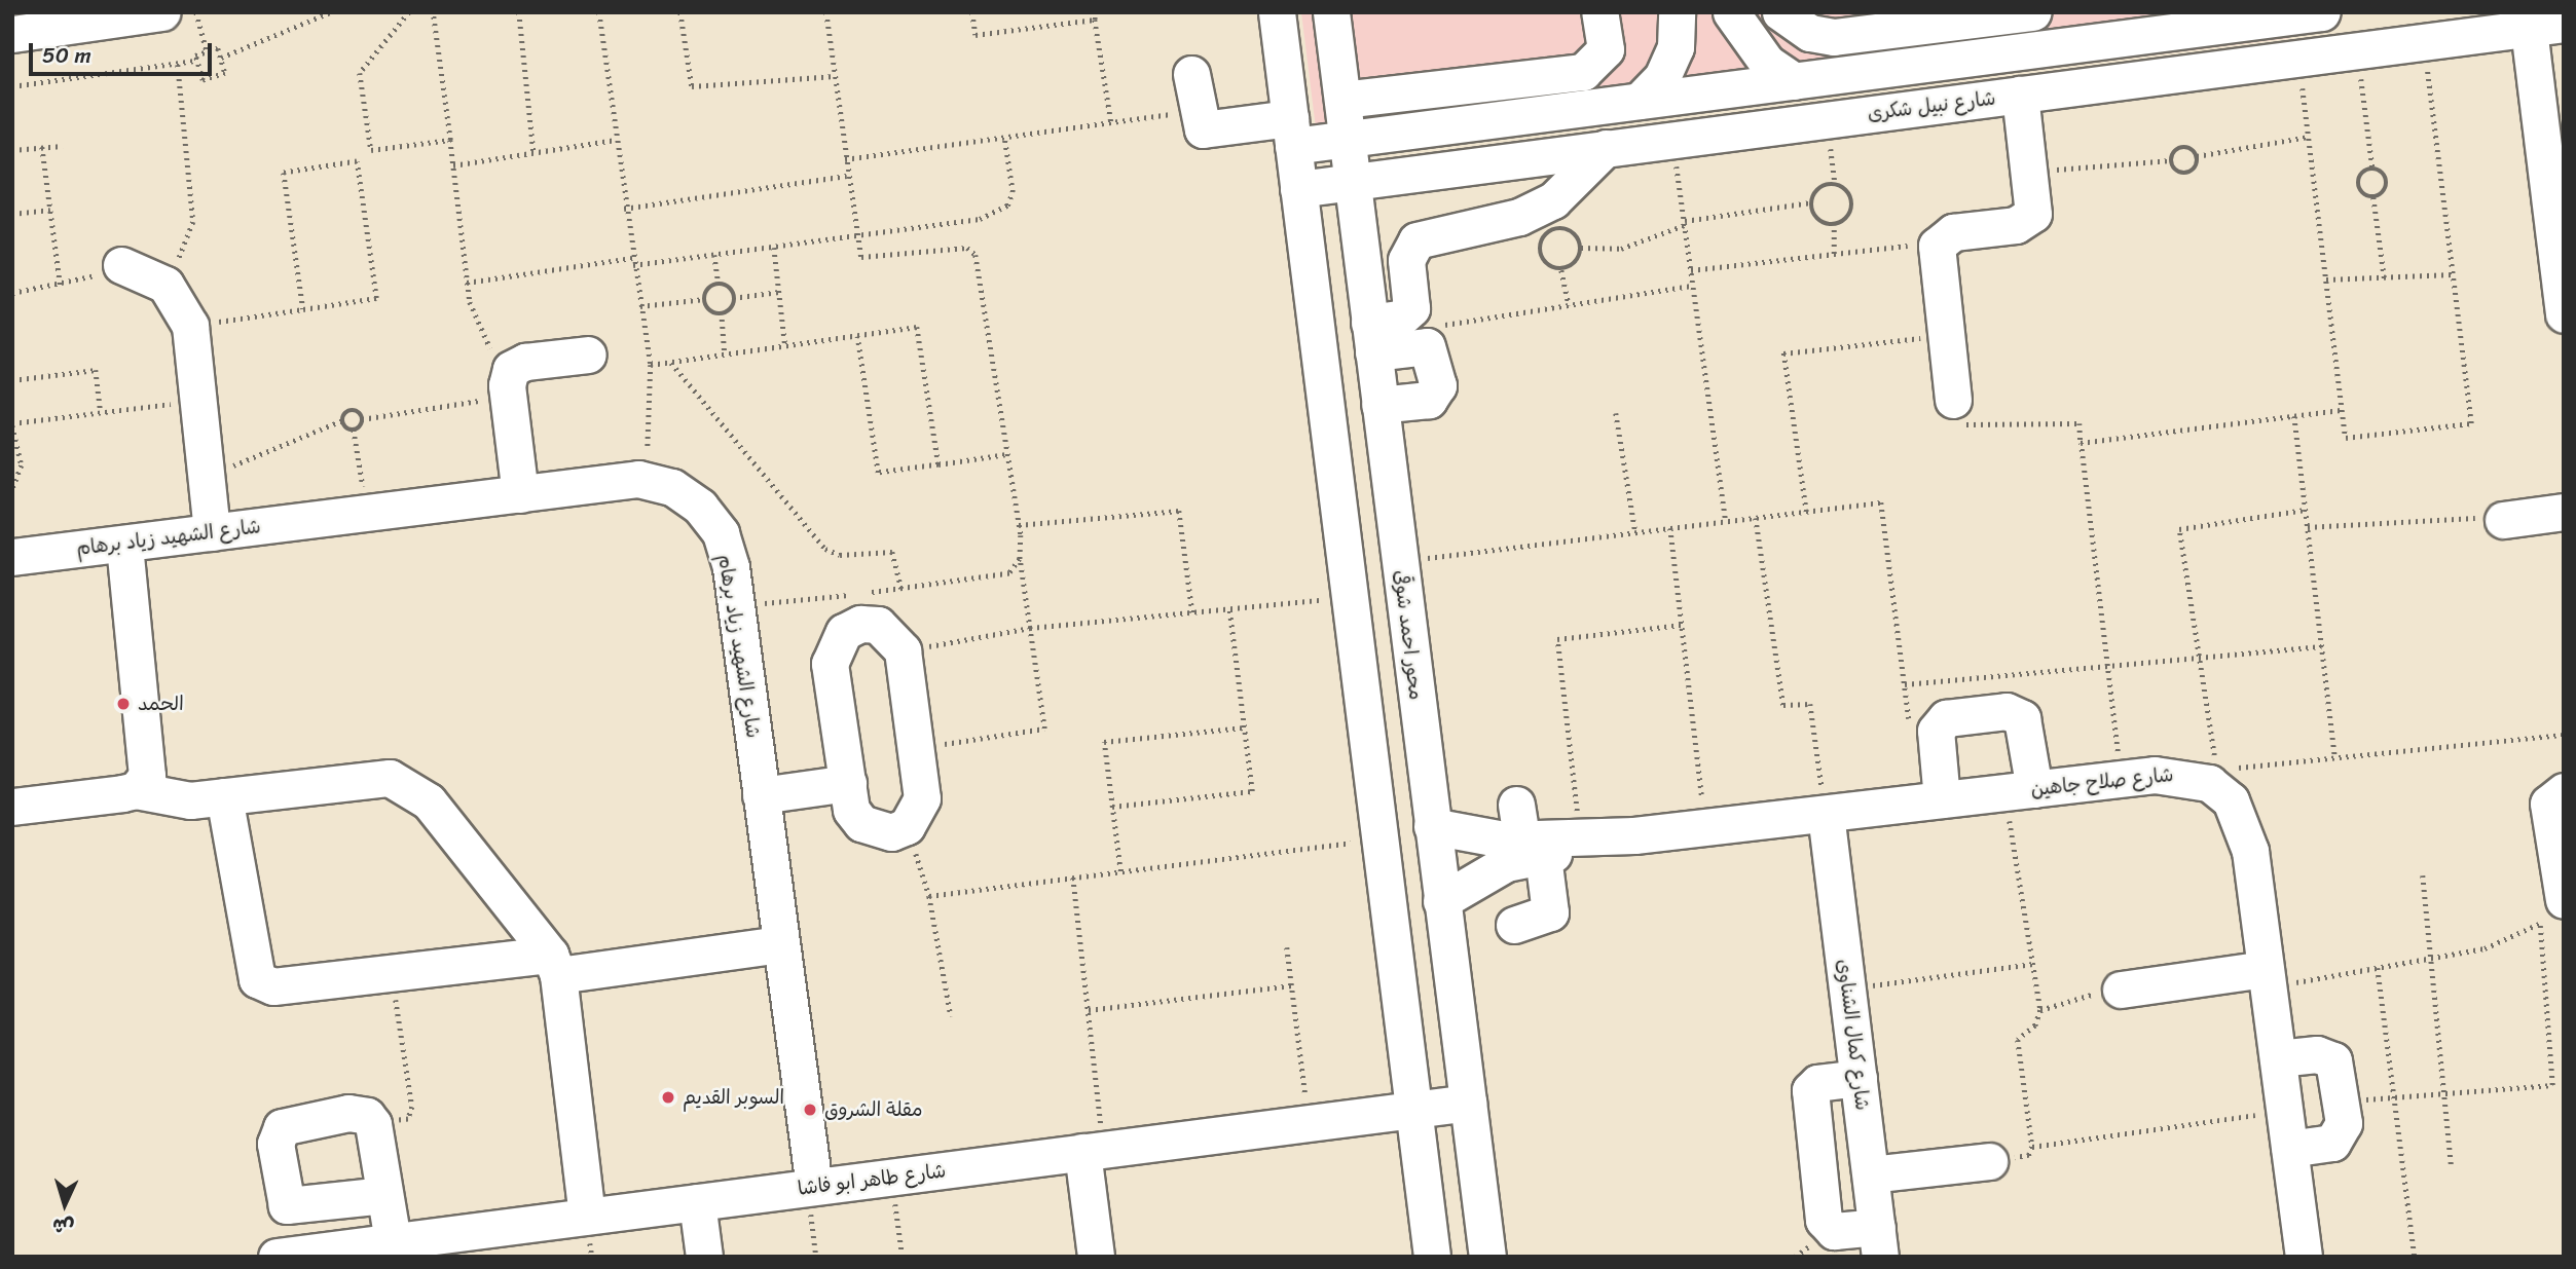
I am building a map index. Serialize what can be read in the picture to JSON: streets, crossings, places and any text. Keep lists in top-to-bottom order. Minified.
{"streets":{"street":["شارع نبيل شكرى","شارع الشهيد زياد برهام","محور احمد شوقى","شارع صلاح جاهين","شارع كمال الشناوى","شارع طاهر ابو فاشا"]},"crossings":[["شارع نبيل شكرى","محور احمد شوقى"],["شارع الشهيد زياد برهام","شارع طاهر ابو فاشا"],["محور احمد شوقى","شارع صلاح جاهين"],["محور احمد شوقى","شارع طاهر ابو فاشا"],["شارع صلاح جاهين","شارع كمال الشناوى"]],"places":["الحمد","السوبر القديم","مقلة الشروق"],"scale_bar":"50 m","north":"bottom"}
